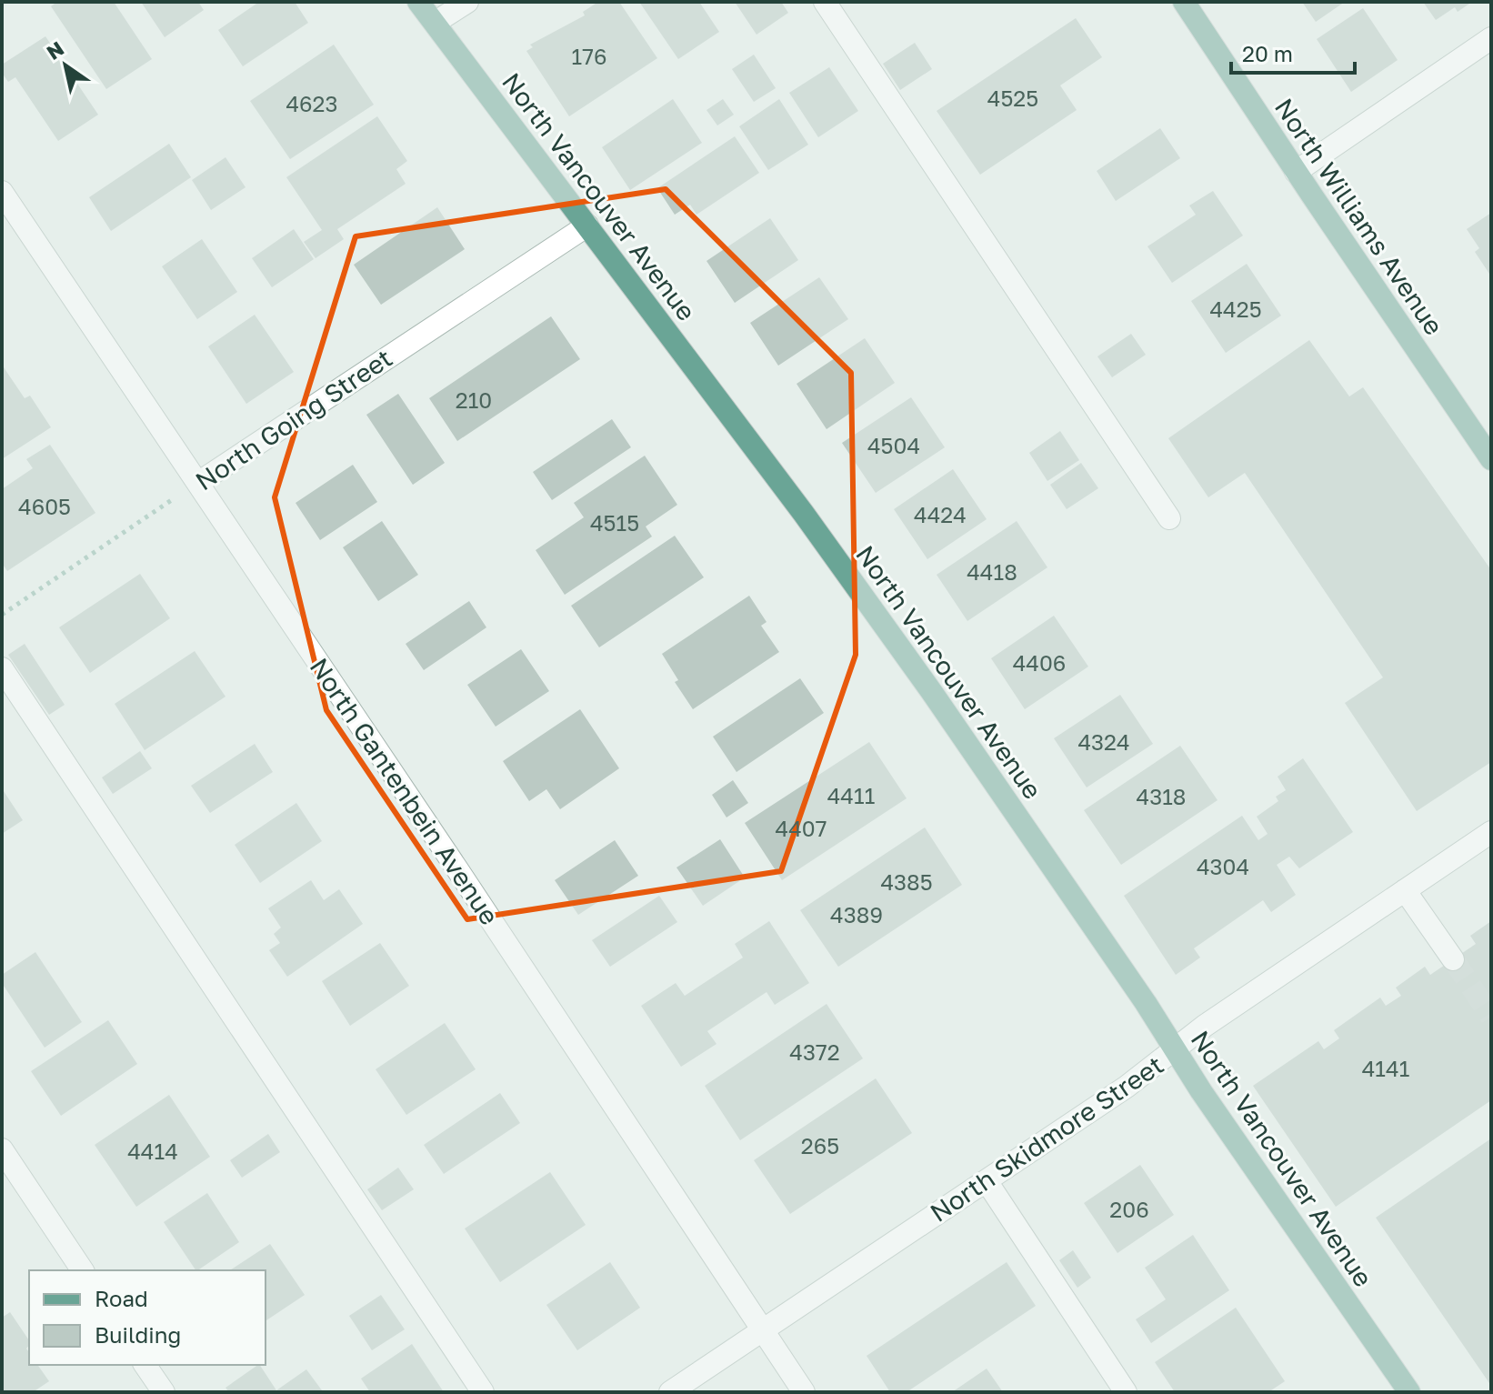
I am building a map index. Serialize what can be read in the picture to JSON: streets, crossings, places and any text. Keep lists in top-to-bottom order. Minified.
{"streets":{"main road":["North Vancouver Avenue","North Williams Avenue"],"street":["North Going Street","North Gantenbein Avenue","North Skidmore Street"]},"crossings":[["North Vancouver Avenue","North Going Street"],["North Vancouver Avenue","North Skidmore Street"],["North Going Street","North Gantenbein Avenue"],["North Gantenbein Avenue","North Skidmore Street"]],"house_numbers":["176","4525","4623","4425","210","4504","4605","4424","4515","4418","4406","4324","4411","4318","4407","4304","4385","4389","4372","4141","265","4414","206"],"legend":["Road","Building"],"scale_bar":"20 m","north":"top left"}
